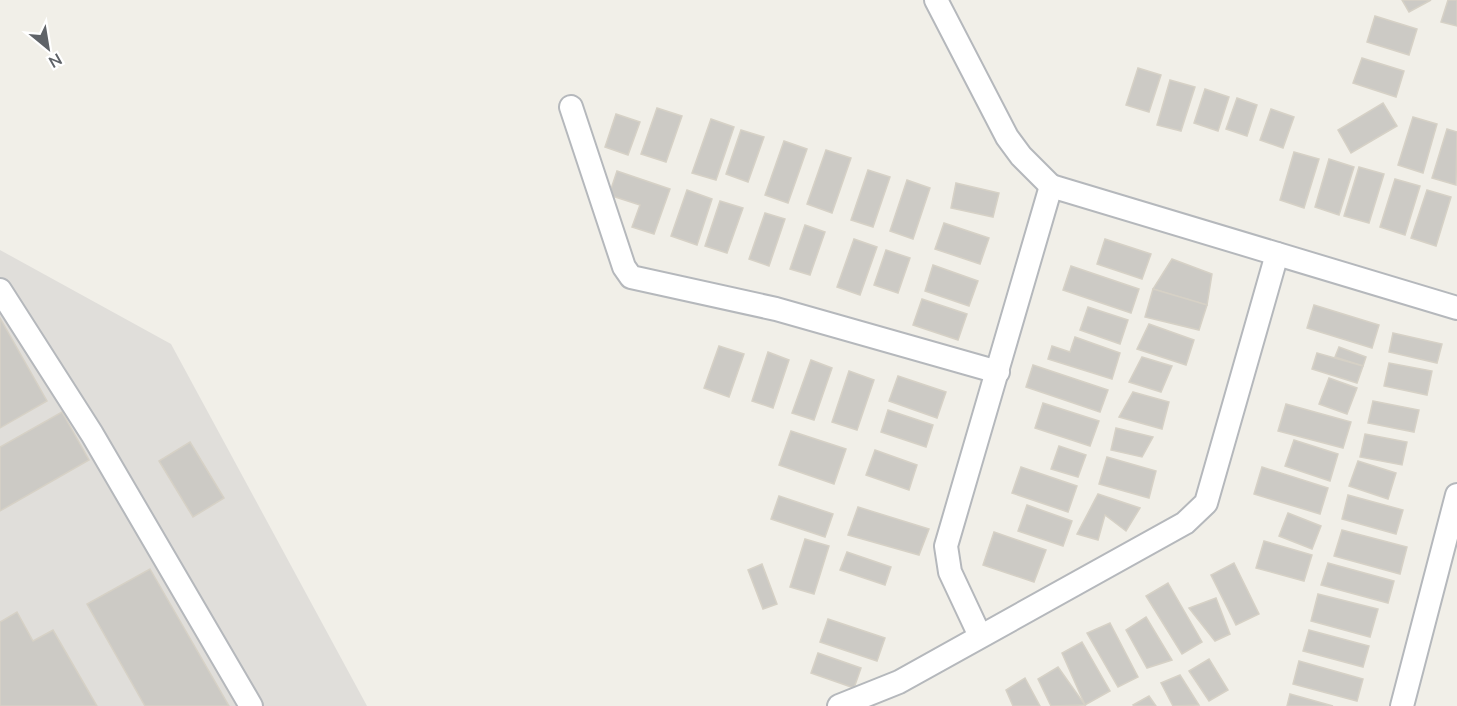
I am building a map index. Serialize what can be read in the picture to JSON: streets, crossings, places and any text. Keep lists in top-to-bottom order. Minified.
{"north":"bottom right"}
